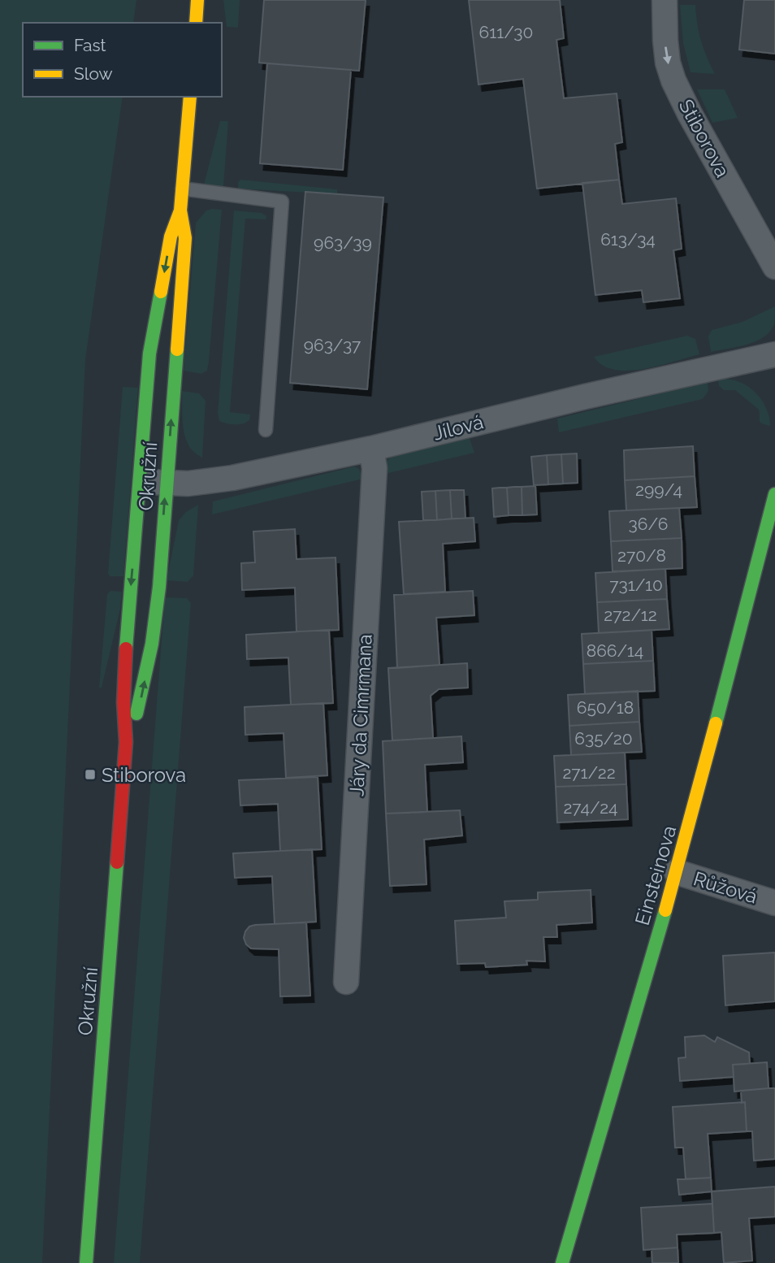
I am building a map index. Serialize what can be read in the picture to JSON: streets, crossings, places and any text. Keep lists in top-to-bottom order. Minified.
{"streets":{"street":["Stiborova","Jílová","Okružní","Járy da Cimrmana","Einsteinova","Růžová"]},"crossings":[["Jílová","Okružní"],["Jílová","Járy da Cimrmana"],["Einsteinova","Růžová"]],"one_way":["Stiborova"],"places":{"transit":["Stiborova"]},"house_numbers":["611/30","613/34","963/39","963/37","299/4","36/6","270/8","731/10","272/12","866/14","650/18","635/20","271/22","274/24"],"legend":["Fast","Slow"]}
